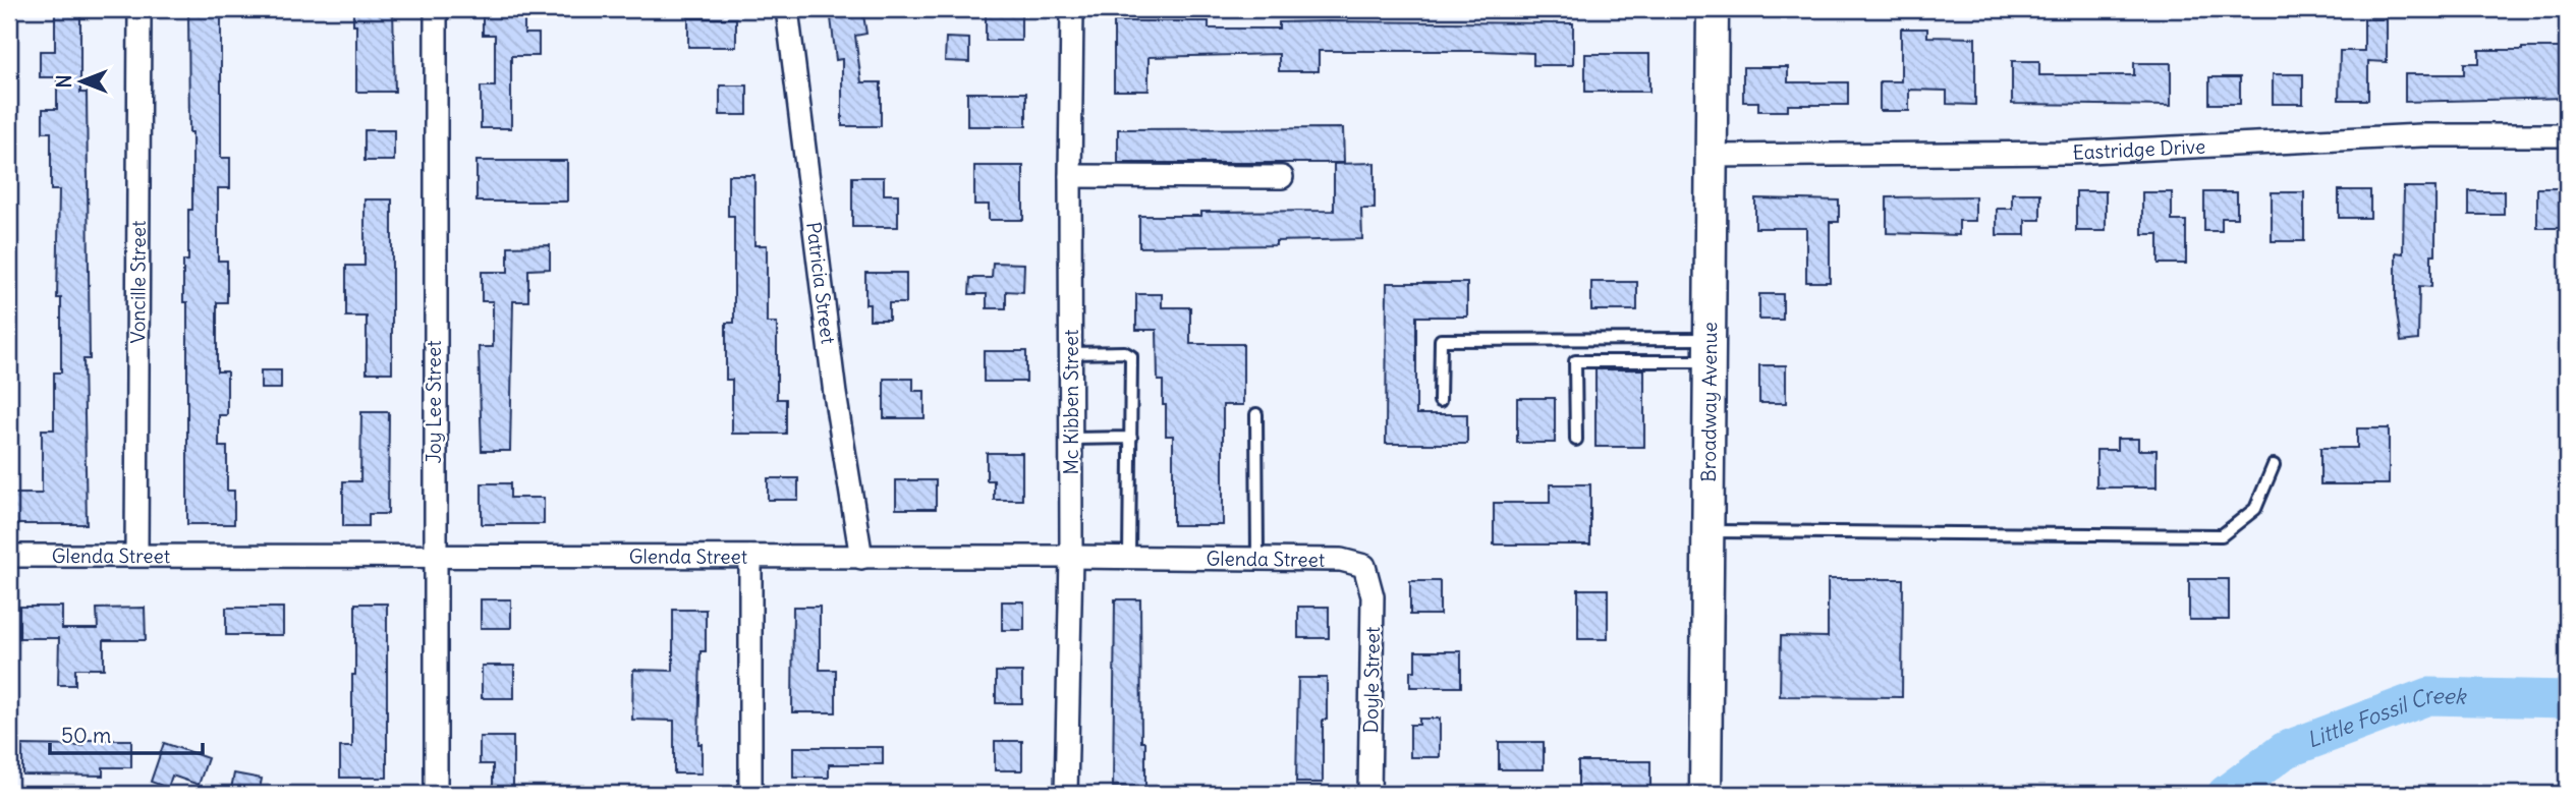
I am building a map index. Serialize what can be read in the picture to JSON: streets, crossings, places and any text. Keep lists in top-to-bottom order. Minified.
{"streets":{"main road":["Broadway Avenue"],"street":["Eastridge Drive","Voncille Street","Patricia Street","Joy Lee Street","Mc Kibben Street","Glenda Street","Doyle Street"]},"crossings":[["Eastridge Drive","Broadway Avenue"],["Voncille Street","Glenda Street"],["Patricia Street","Glenda Street"],["Joy Lee Street","Glenda Street"],["Mc Kibben Street","Glenda Street"],["Glenda Street","Doyle Street"]],"water":["Little Fossil Creek"],"scale_bar":"50 m","north":"left"}
